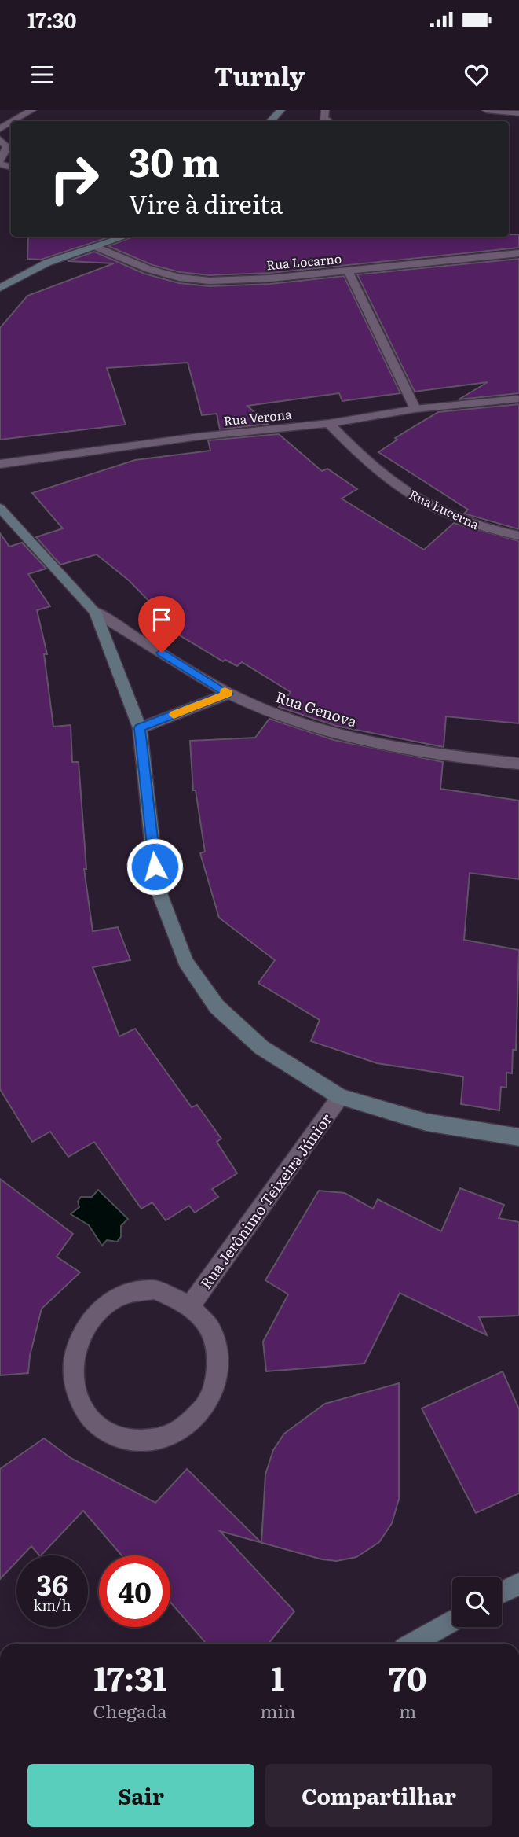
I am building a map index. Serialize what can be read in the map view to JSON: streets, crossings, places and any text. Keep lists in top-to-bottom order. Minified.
{"streets":{"street":["Rua Locarno","Rua Verona","Rua Lucerna","Rua Genova","Rua Jerônimo Teixeira Júnior"]},"crossings":[["Rua Verona","Rua Lucerna"]],"page":{"status":"17:30","header":"Turnly","turn":["30 m","Vire à direita"],"speed":"36 km/h","limit":"40","eta":["17:31","Chegada","1","min","70","m"],"buttons":["Sair","Compartilhar"]}}
